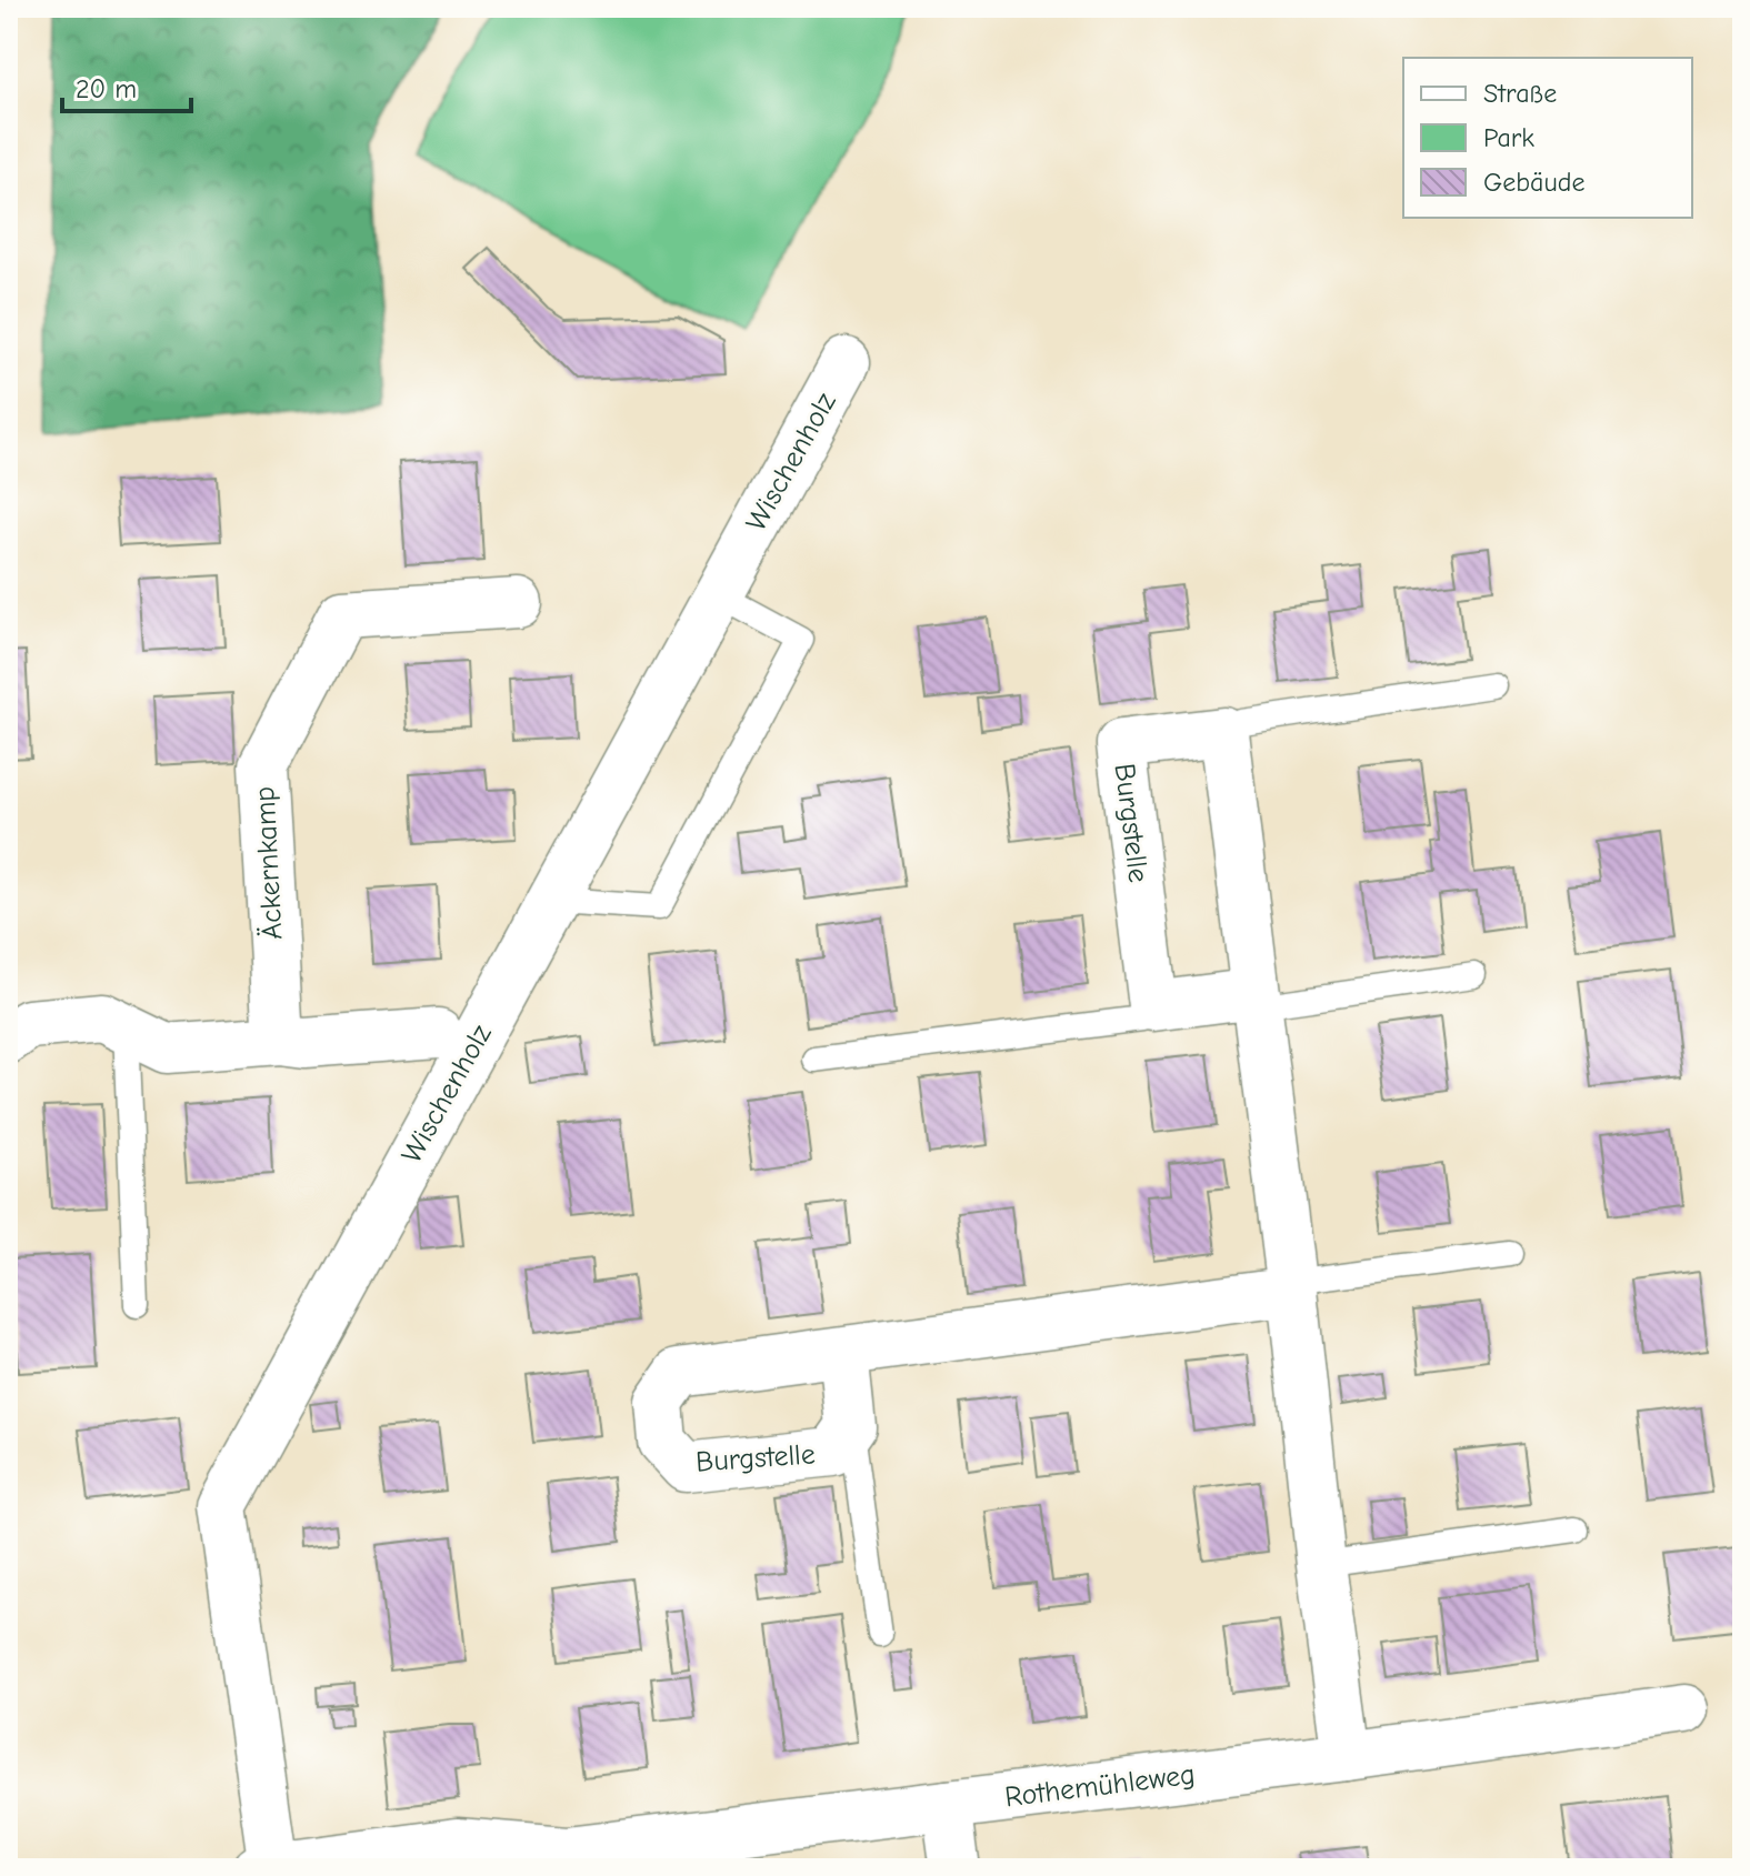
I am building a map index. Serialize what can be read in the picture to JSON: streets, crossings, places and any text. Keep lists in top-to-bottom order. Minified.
{"streets":{"street":["Wischenholz","Burgstelle","Äckernkamp","Rothemühleweg"]},"crossings":[["Wischenholz","Rothemühleweg"]],"legend":["Straße","Park","Gebäude"],"scale_bar":"20 m"}
